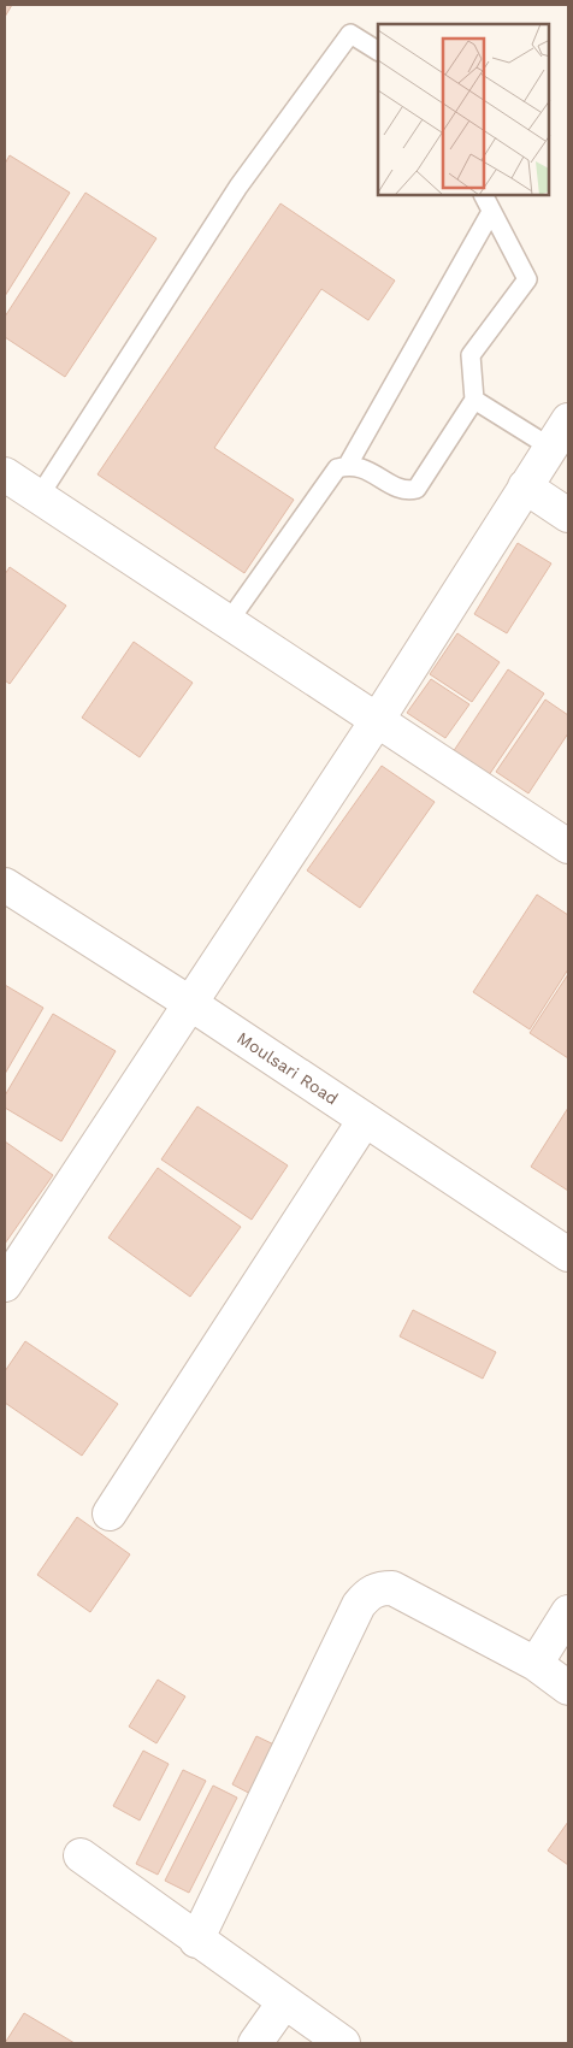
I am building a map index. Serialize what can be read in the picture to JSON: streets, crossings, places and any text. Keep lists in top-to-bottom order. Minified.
{"streets":{"street":["Moulsari Road"]}}
